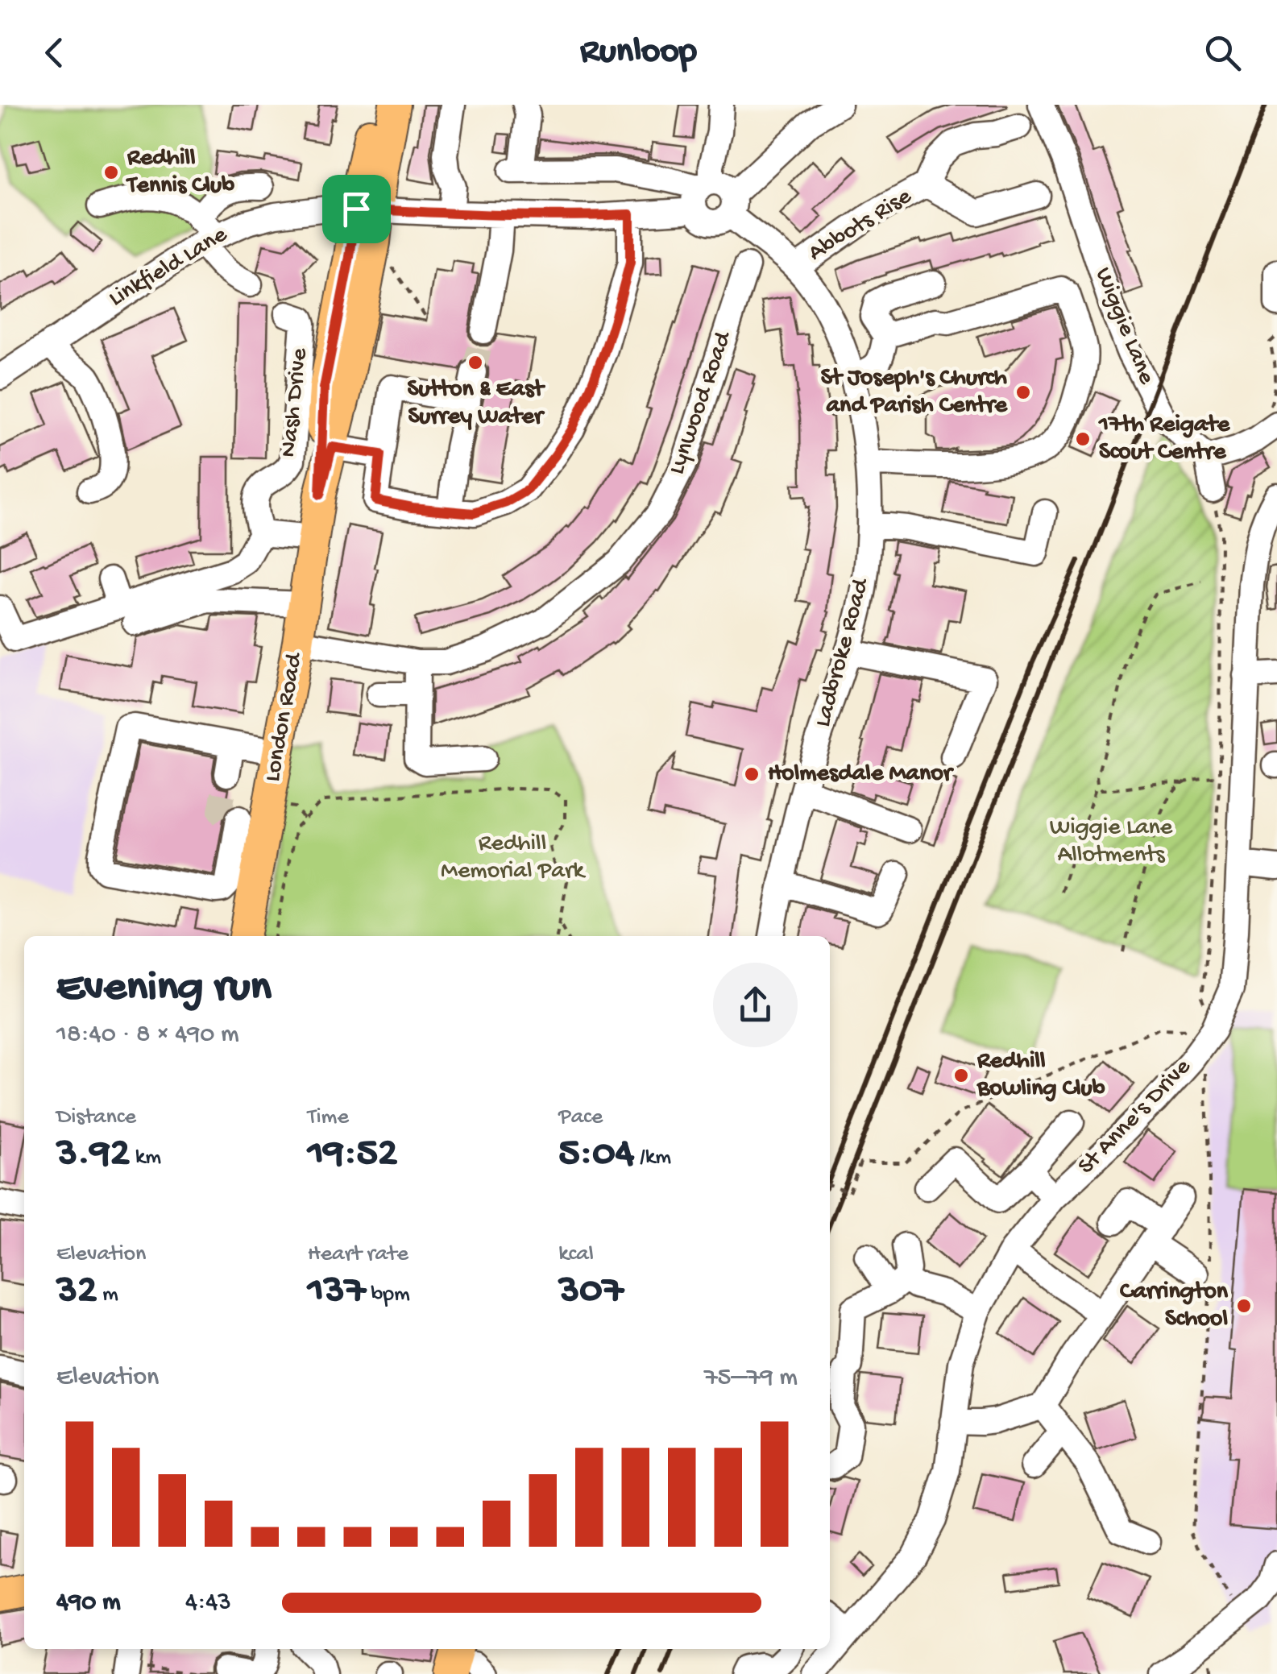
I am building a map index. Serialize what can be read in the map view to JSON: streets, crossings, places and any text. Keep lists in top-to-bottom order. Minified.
{"streets":{"main road":["London Road"],"street":["Abbots Rise","Linkfield Lane","Wiggie Lane","Nash Drive","Lynwood Road","Ladbroke Road","St Anne's Drive"]},"crossings":[["Abbots Rise","Ladbroke Road"],["Linkfield Lane","Ladbroke Road"],["Linkfield Lane","London Road"],["Lynwood Road","London Road"]],"parks":["Wiggie Lane Allotments","Redhill Memorial Park"],"places":["Redhill Tennis Club","Sutton & East Surrey Water","St Joseph's Church and Parish Centre","17th Reigate Scout Centre","Holmesdale Manor","Redhill Bowling Club","Carrington School"],"page":{"header":"Runloop","heading":["Evening run","18:40 · 8 × 490 m"],"stats":[["Distance","3.92 km"],["Time","19:52"],["Pace","5:04 /km"],["Elevation","32 m"],["Heart rate","137 bpm"],["kcal","307"]],"chart":["Elevation","75–79 m"],"list":[{"name":"490 m","note":"4:43"}]}}
